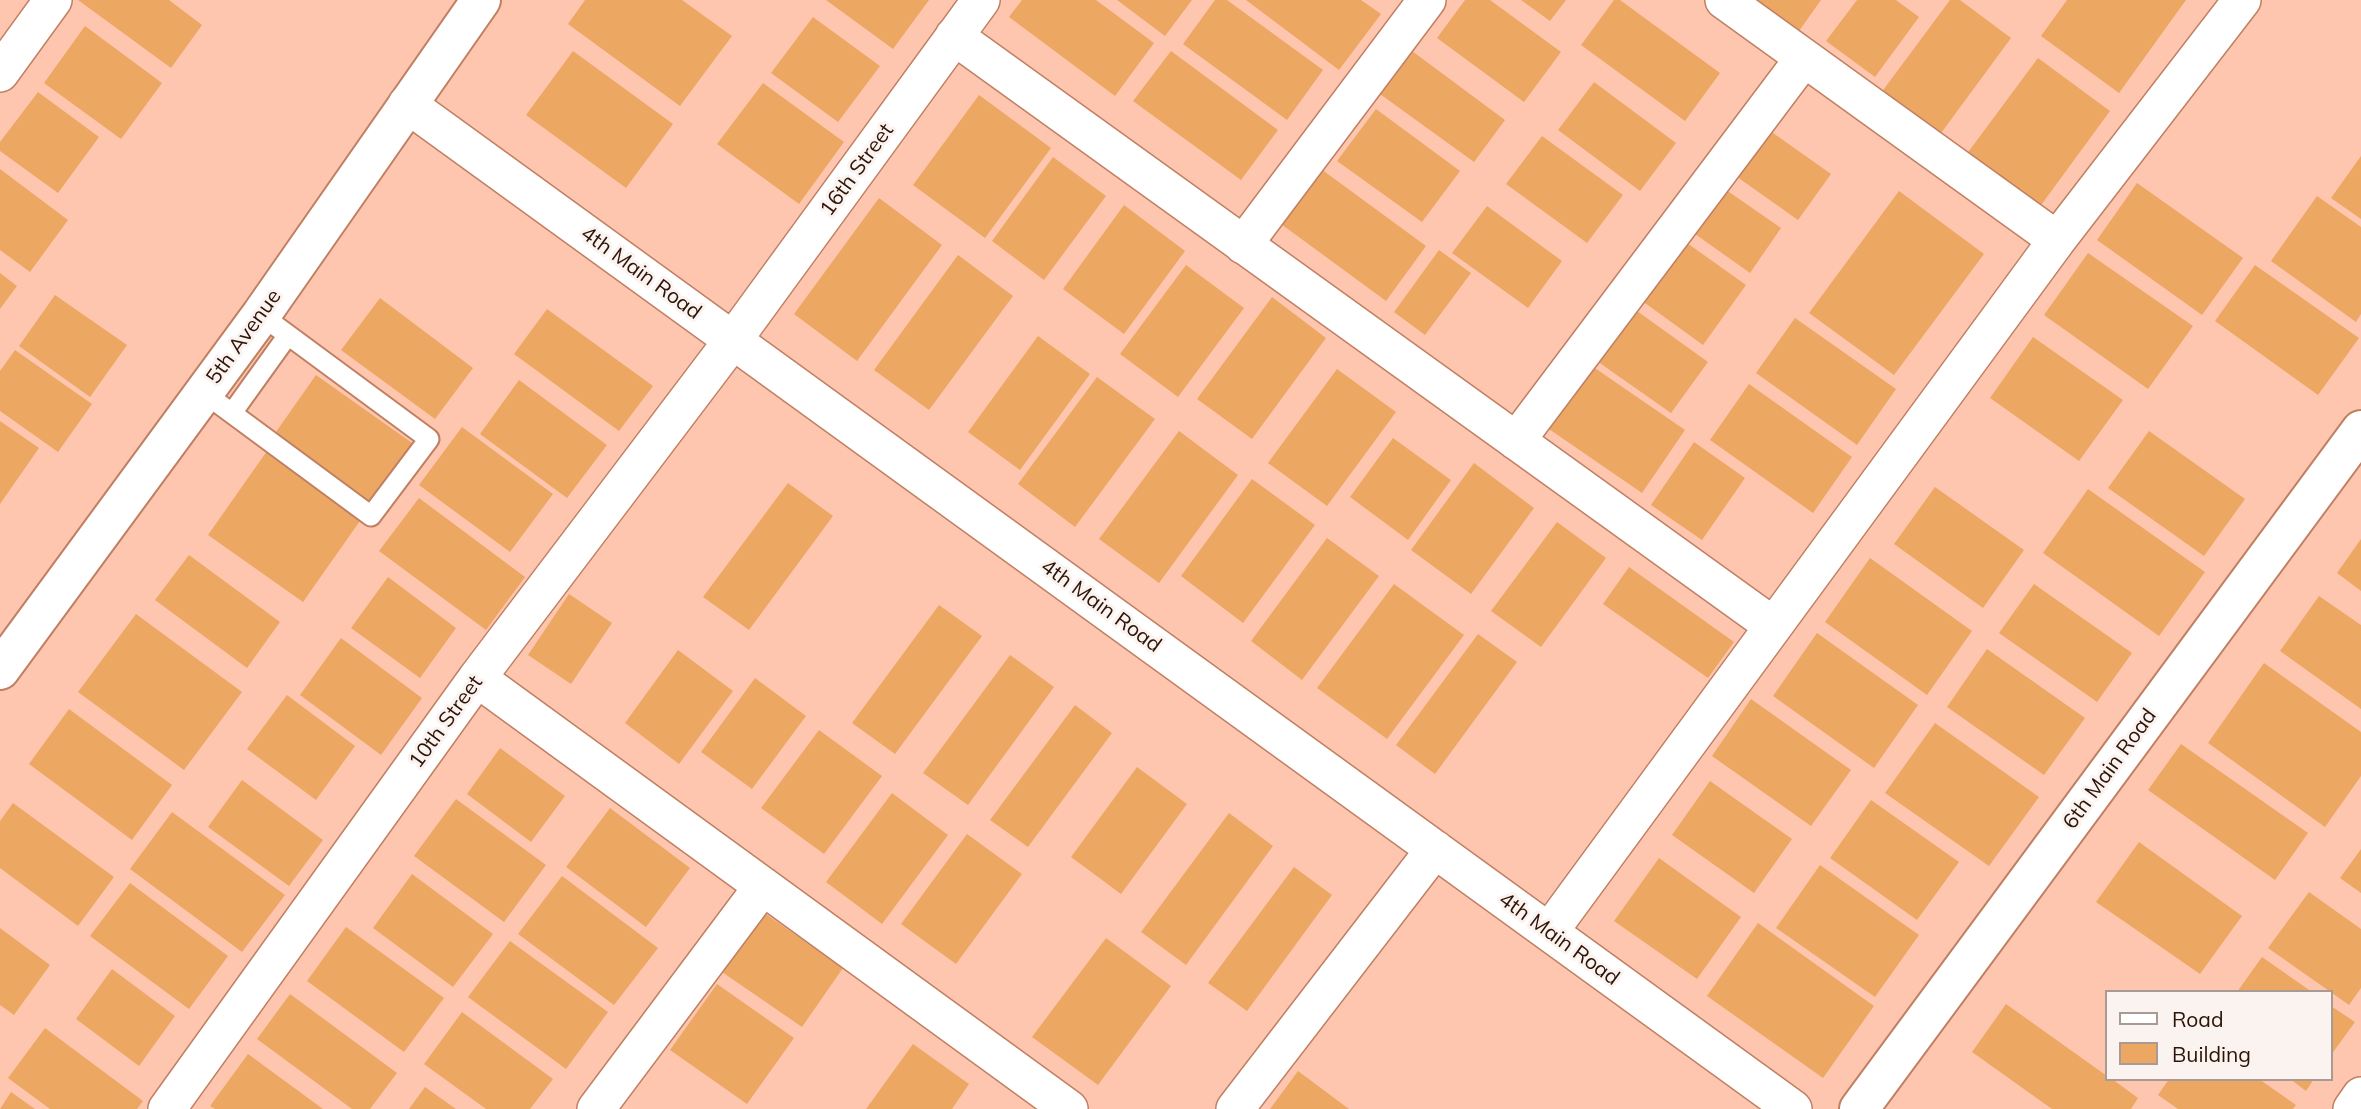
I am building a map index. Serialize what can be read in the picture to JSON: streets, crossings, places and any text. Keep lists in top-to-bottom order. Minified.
{"streets":{"street":["16th Street","4th Main Road","5th Avenue","10th Street","6th Main Road"]},"crossings":[["16th Street","4th Main Road"],["16th Street","10th Street"],["4th Main Road","5th Avenue"],["4th Main Road","10th Street"]],"legend":["Road","Building"]}
